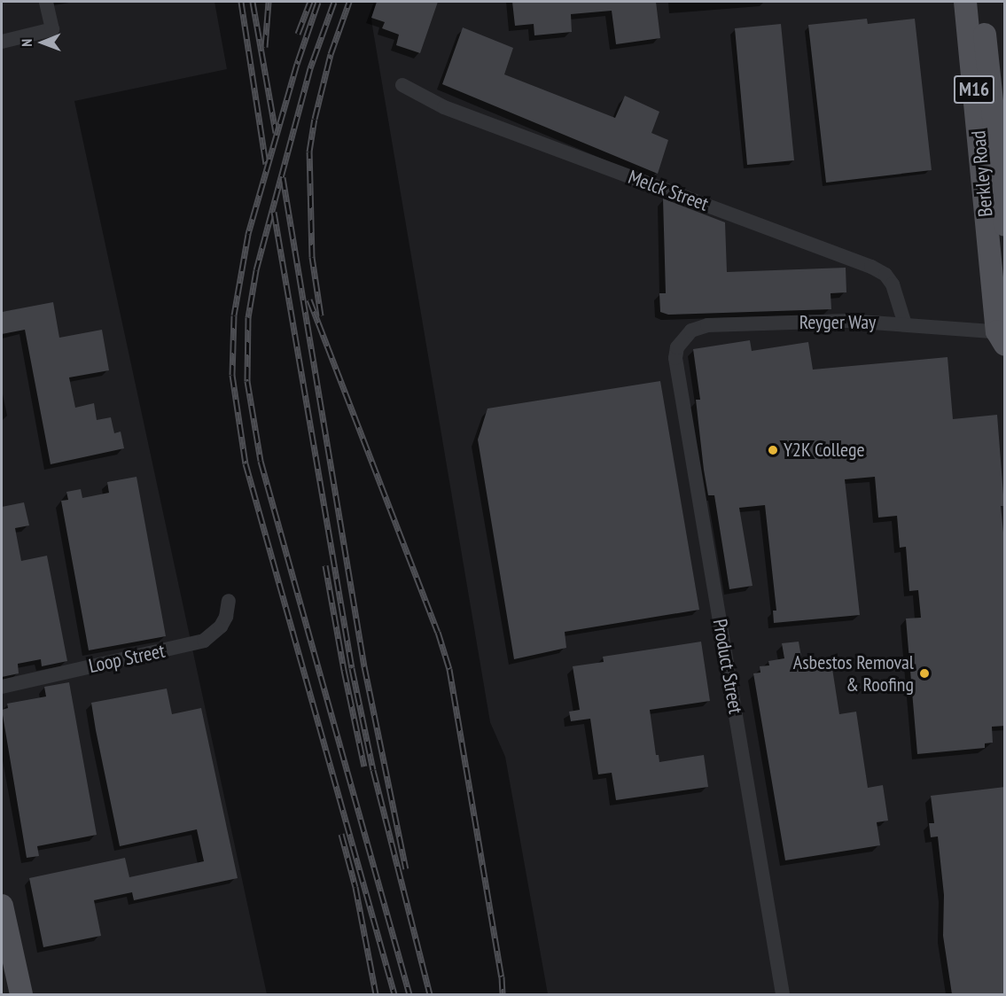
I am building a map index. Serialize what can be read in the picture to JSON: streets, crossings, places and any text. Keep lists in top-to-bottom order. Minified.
{"streets":{"main road":["M16","Berkley Road"],"street":["Melck Street","Reyger Way","Loop Street","Product Street"]},"crossings":[["Berkley Road","Reyger Way"],["Melck Street","Reyger Way"],["Reyger Way","Product Street"]],"places":["Y2K College","Asbestos Removal & Roofing"],"north":"left"}
